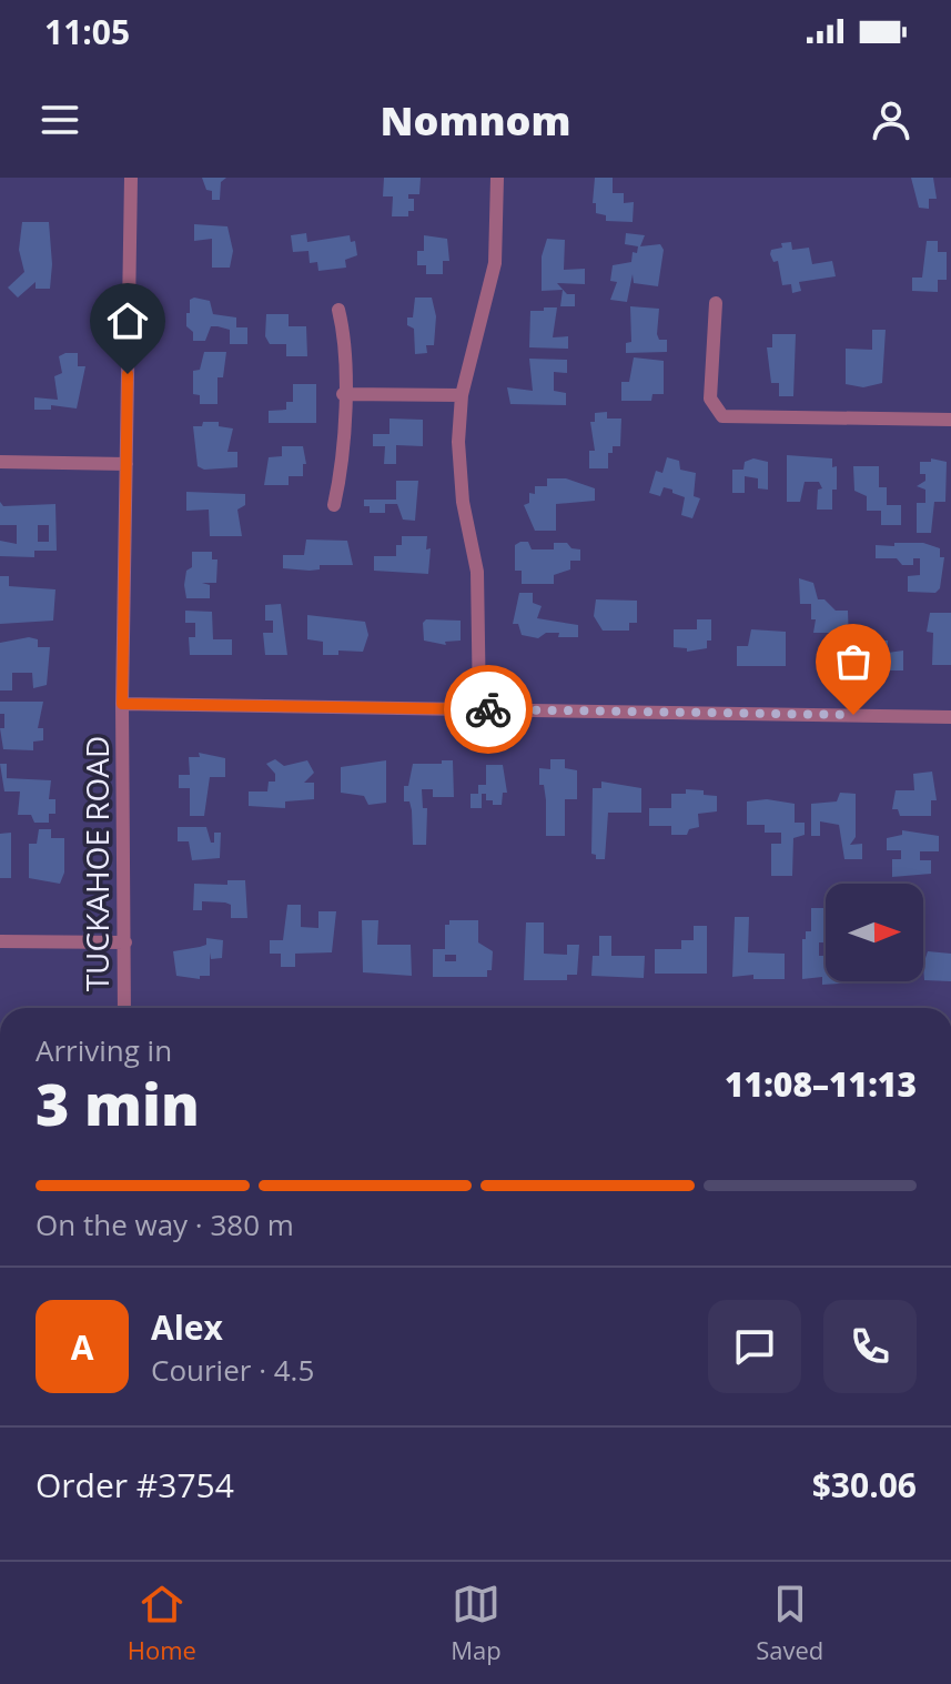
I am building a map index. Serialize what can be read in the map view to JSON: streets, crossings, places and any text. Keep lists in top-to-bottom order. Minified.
{"streets":{"street":["TUCKAHOE ROAD"]},"north":"right","page":{"status":"11:05","header":"Nomnom","heading":["3 min","Arriving in","11:08–11:13"],"panel":["Alex","Courier · 4.5","Order #3754","$30.06"],"bar":"On the way · 380 m","round":"A","tabs":["Home","Map","Saved"]}}
